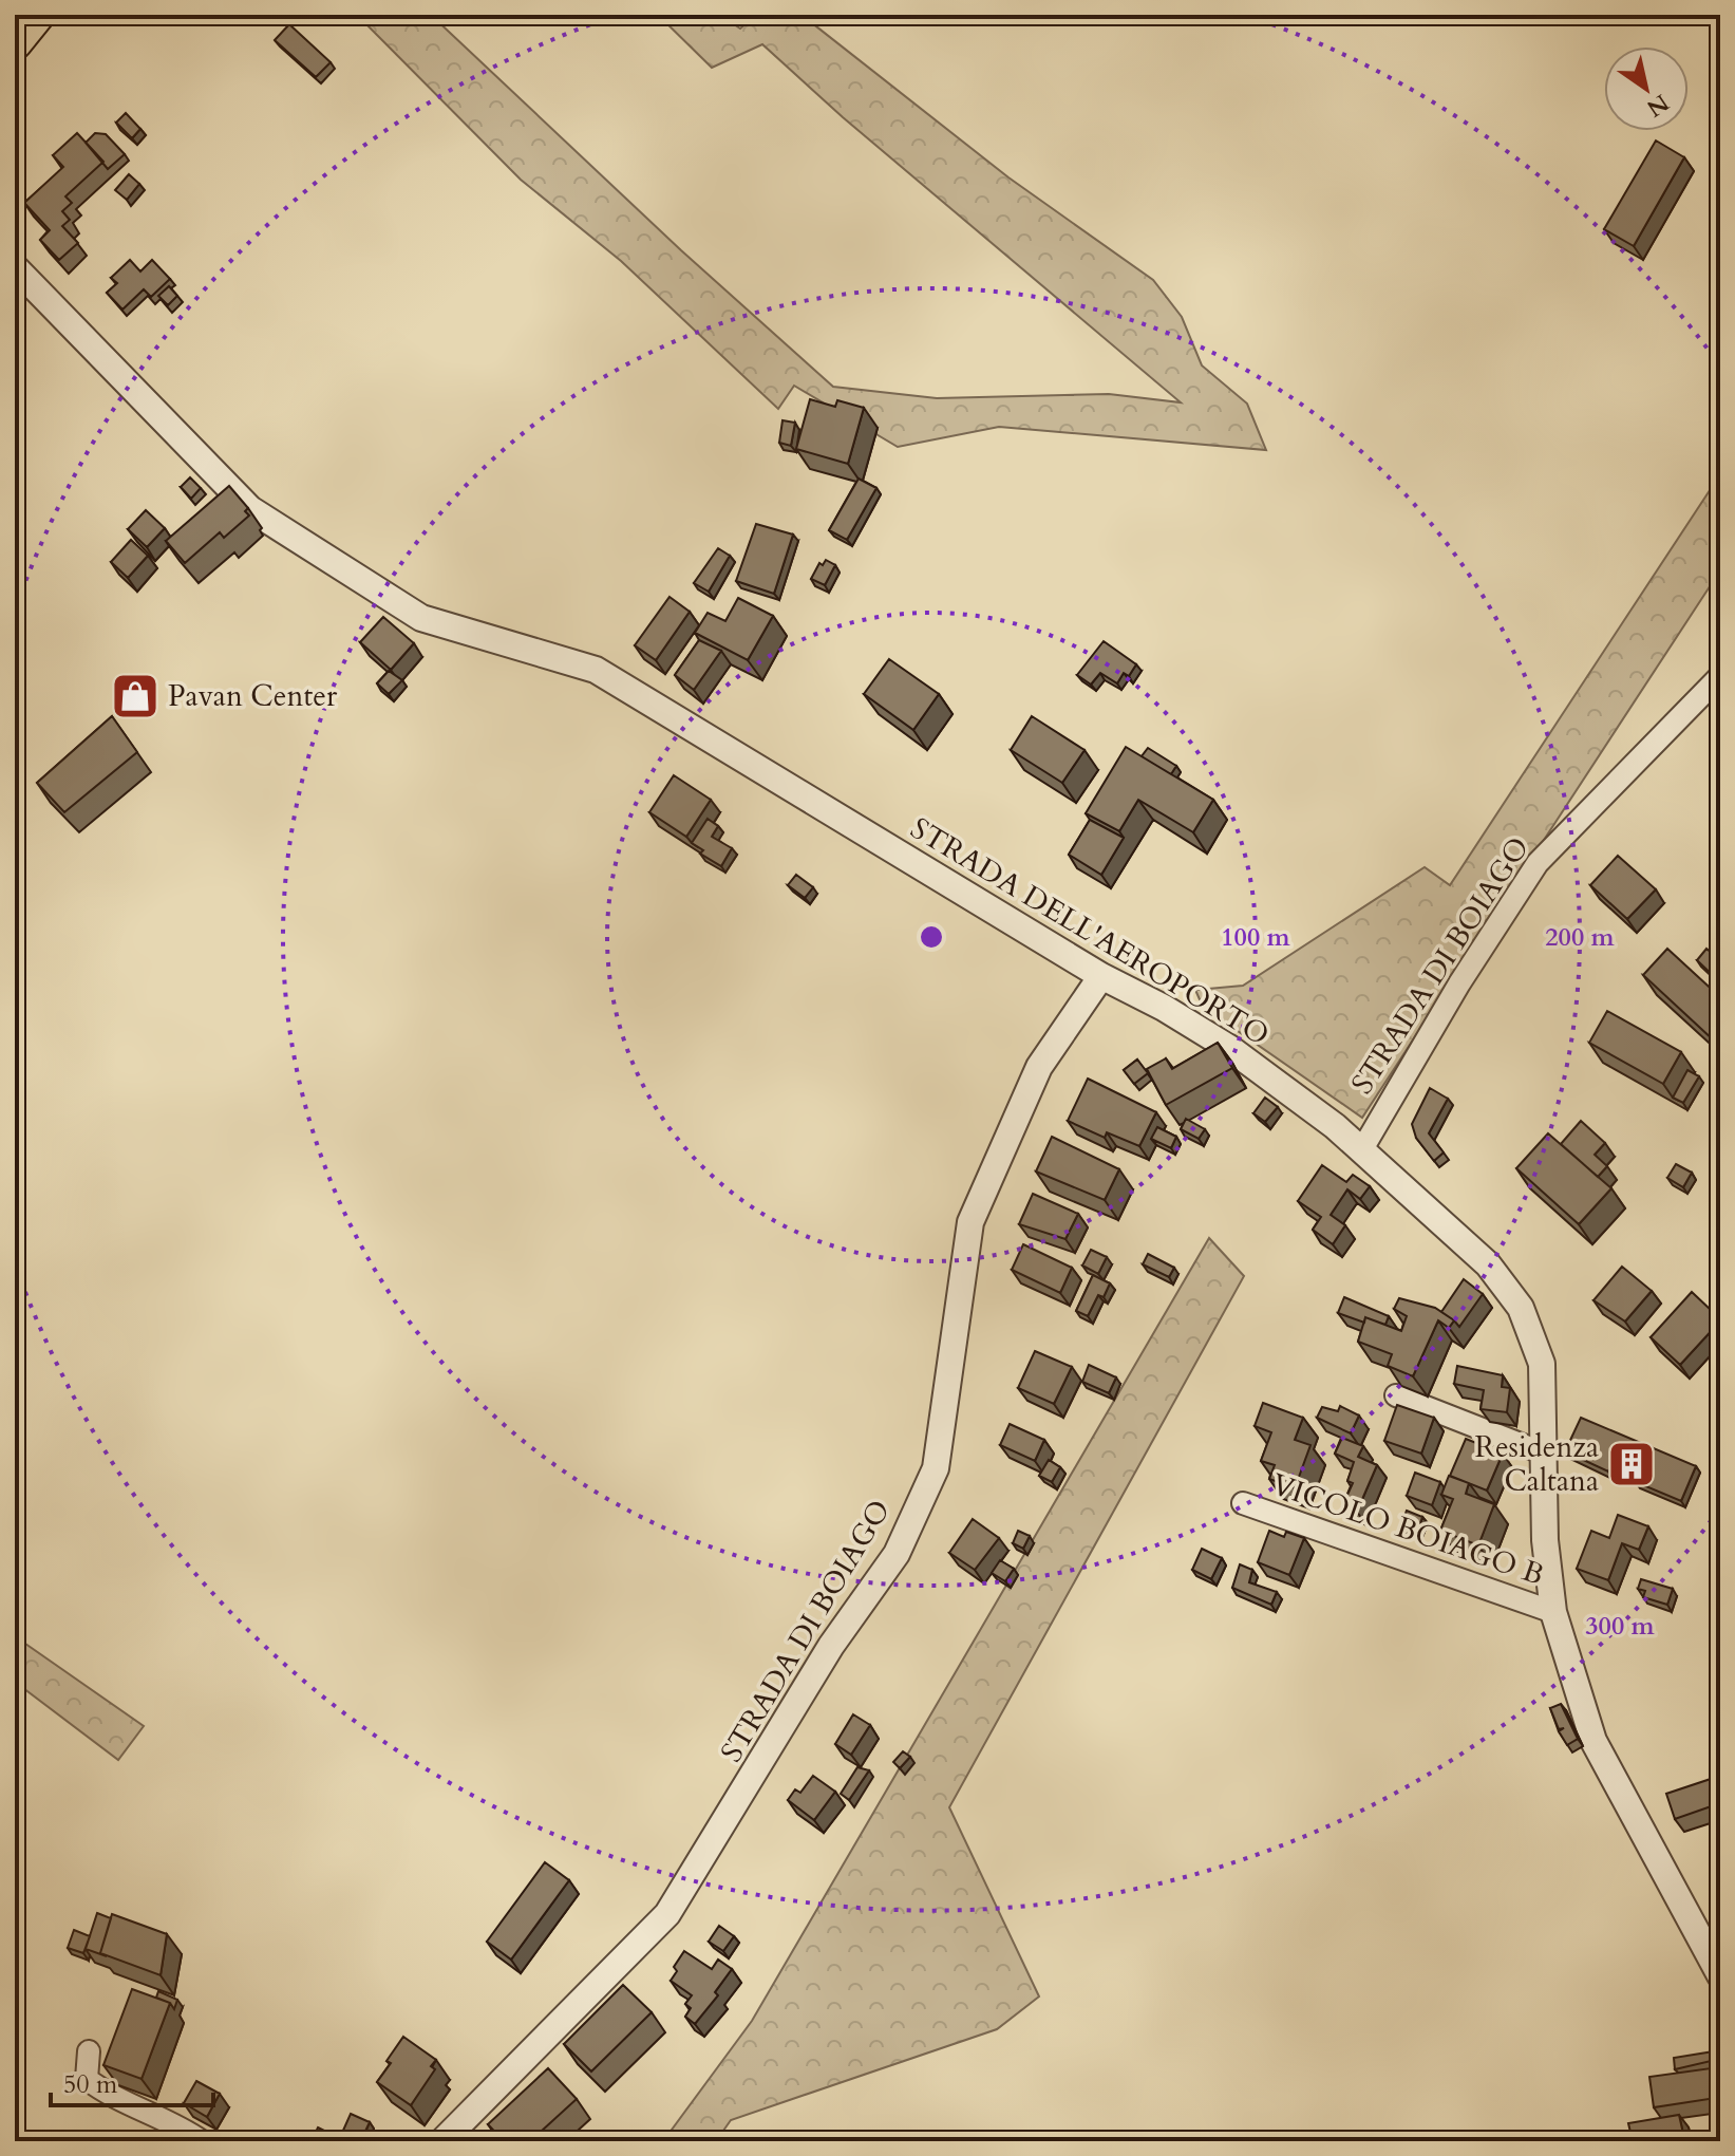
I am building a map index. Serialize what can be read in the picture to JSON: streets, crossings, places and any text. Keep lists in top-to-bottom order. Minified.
{"streets":{"street":["STRADA DELL'AEROPORTO","STRADA DI BOIAGO","VICOLO BOIAGO B"]},"crossings":[["STRADA DELL'AEROPORTO","STRADA DI BOIAGO"],["STRADA DELL'AEROPORTO","VICOLO BOIAGO B"]],"places":{"shop":["Pavan Center"],"building":["Residenza Caltana"]},"scale_bar":"50 m","north":"bottom right","rings":["100 m","200 m","300 m"]}
